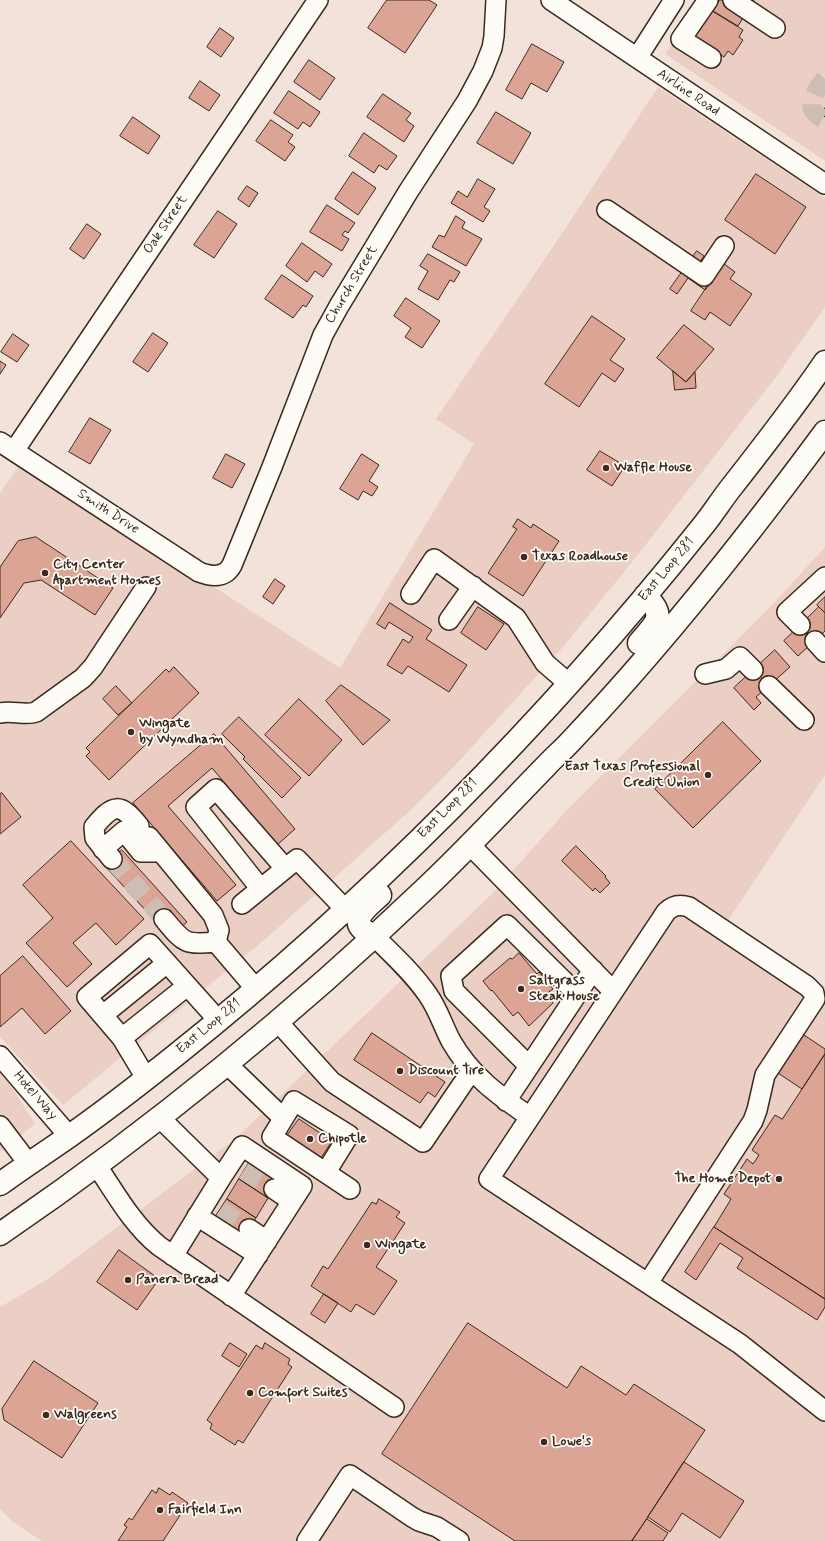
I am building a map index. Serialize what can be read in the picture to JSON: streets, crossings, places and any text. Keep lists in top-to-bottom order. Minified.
{"streets":{"highway":["East Loop 281"],"street":["Airline Road","Oak Street","Church Street","Smith Drive","Hotel Way"]},"crossings":[["Oak Street","Smith Drive"],["Church Street","Smith Drive"],["East Loop 281","Hotel Way"]],"places":["Waffle House","Texas Roadhouse","City Center Apartment Homes","Wingate by Wyndham","East Texas Professional Credit Union","Saltgrass Steak House","Discount Tire","Chipotle","The Home Depot","Wingate","Panera Bread","Comfort Suites","Walgreens","Lowe's","Fairfield Inn"]}
